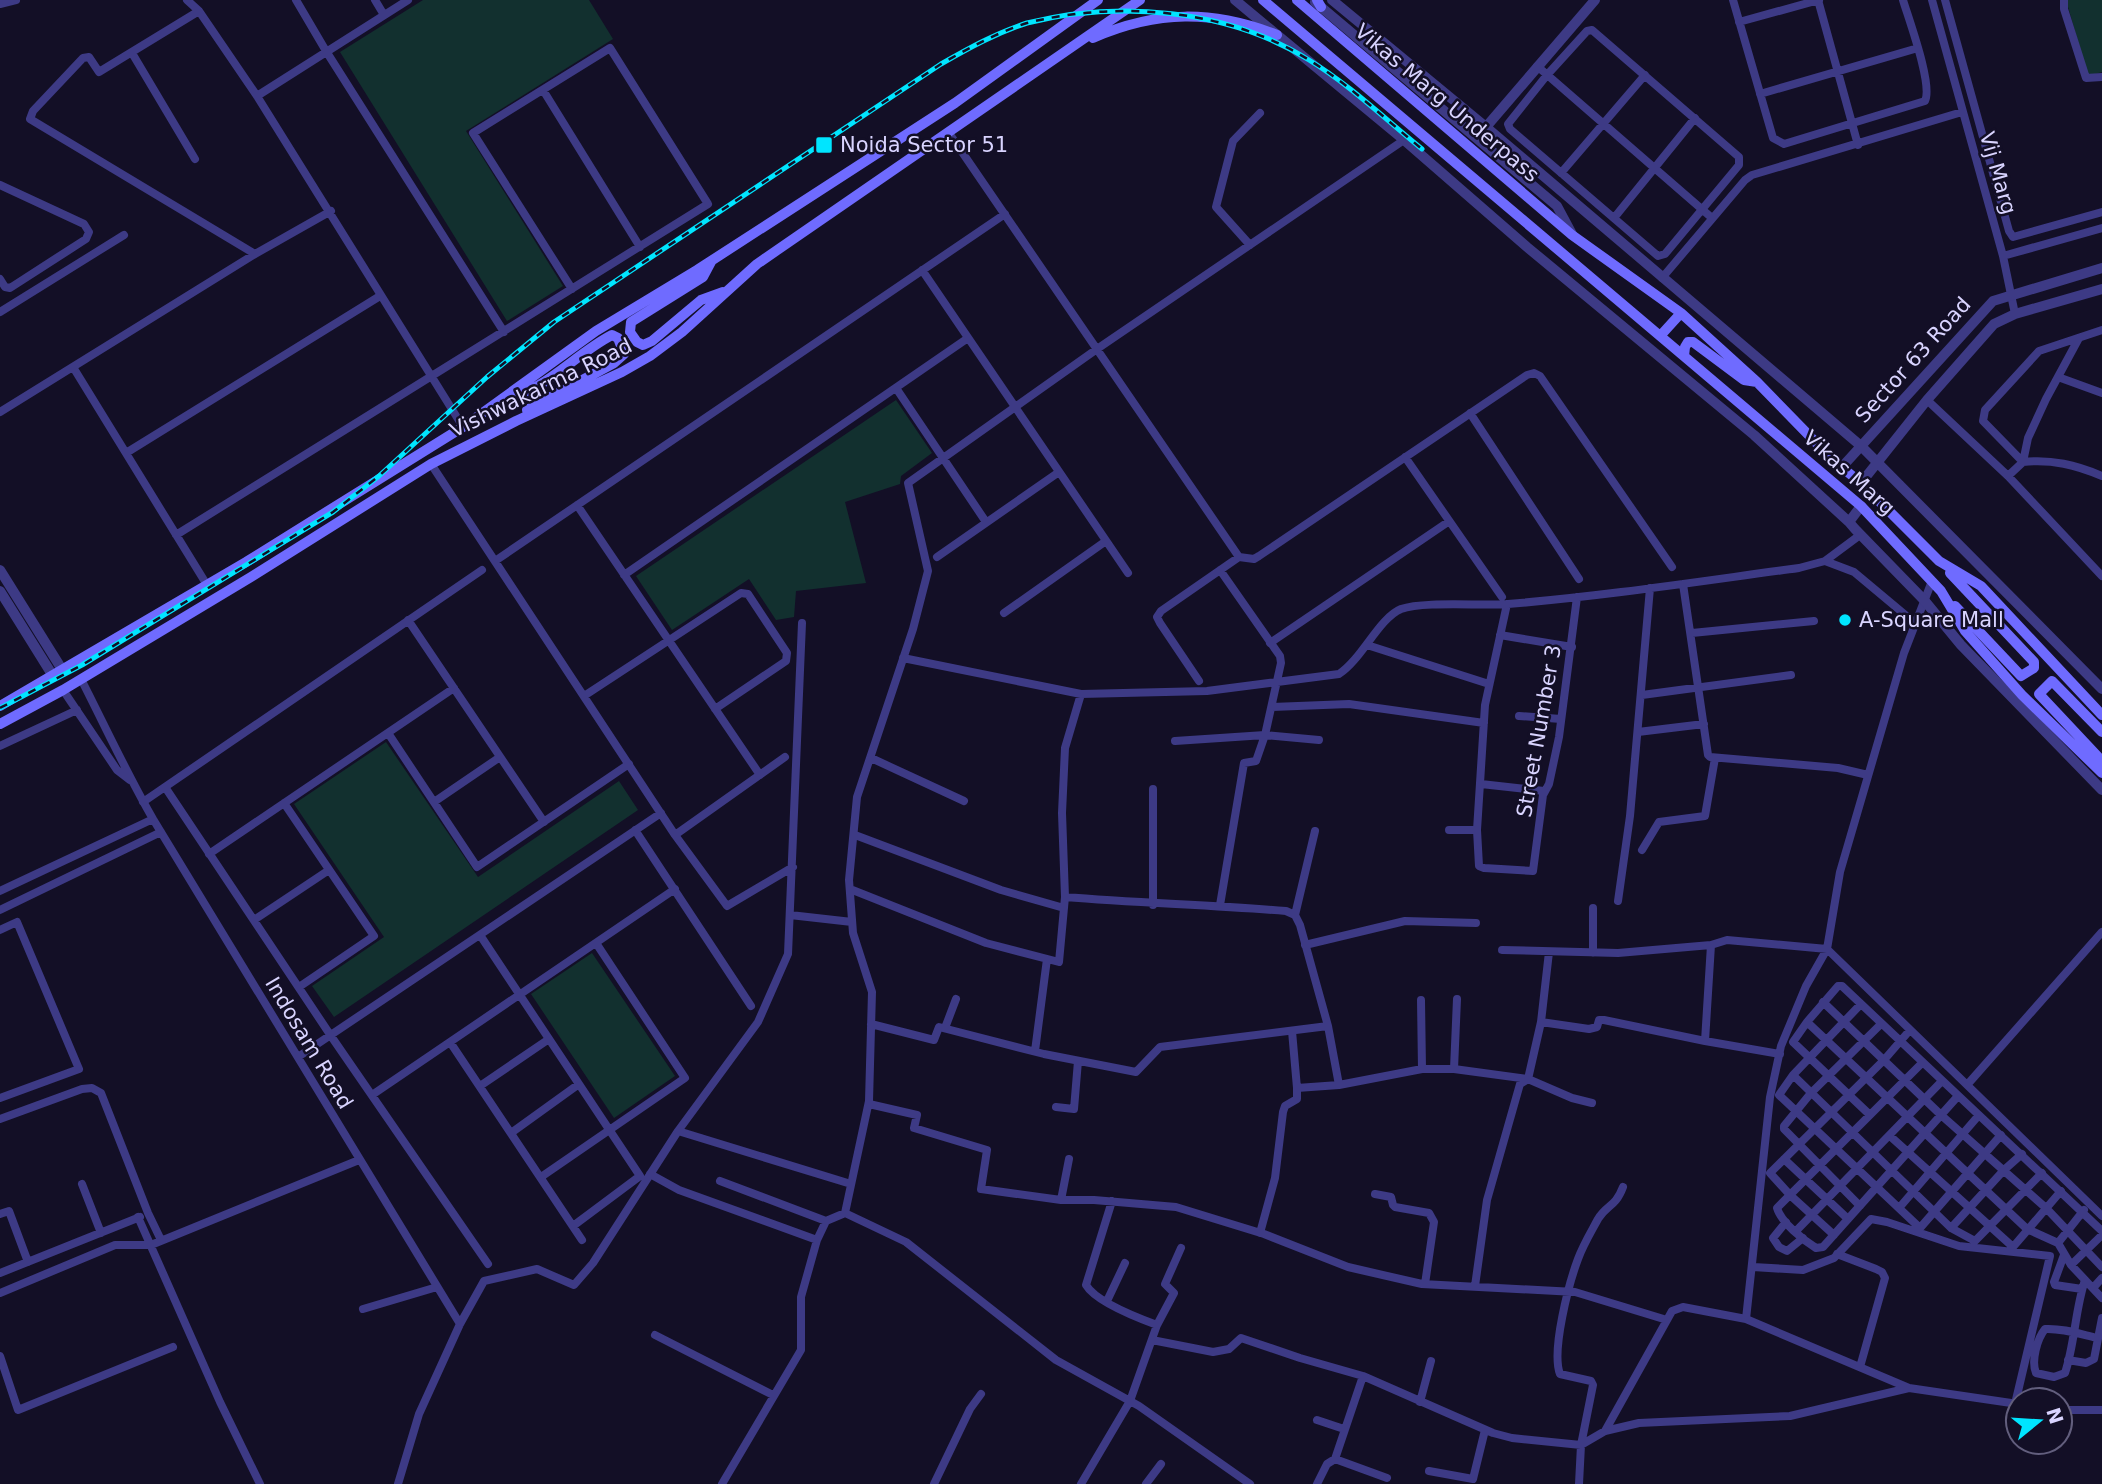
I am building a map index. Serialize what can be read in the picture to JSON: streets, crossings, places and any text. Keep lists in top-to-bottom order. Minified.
{"streets":{"main road":["Vikas Marg Underpass","Vishwakarma Road","Vikas Marg"],"street":["Vij Marg","Sector 63 Road","Street Number 3","Indosam Road"]},"crossings":[["Vikas Marg Underpass","Vikas Marg"],["Vij Marg","Sector 63 Road"],["Sector 63 Road","Vikas Marg"],["Vishwakarma Road","Indosam Road"]],"places":{"transit":["Noida Sector 51"],"other":["A-Square Mall"]},"north":"right"}
